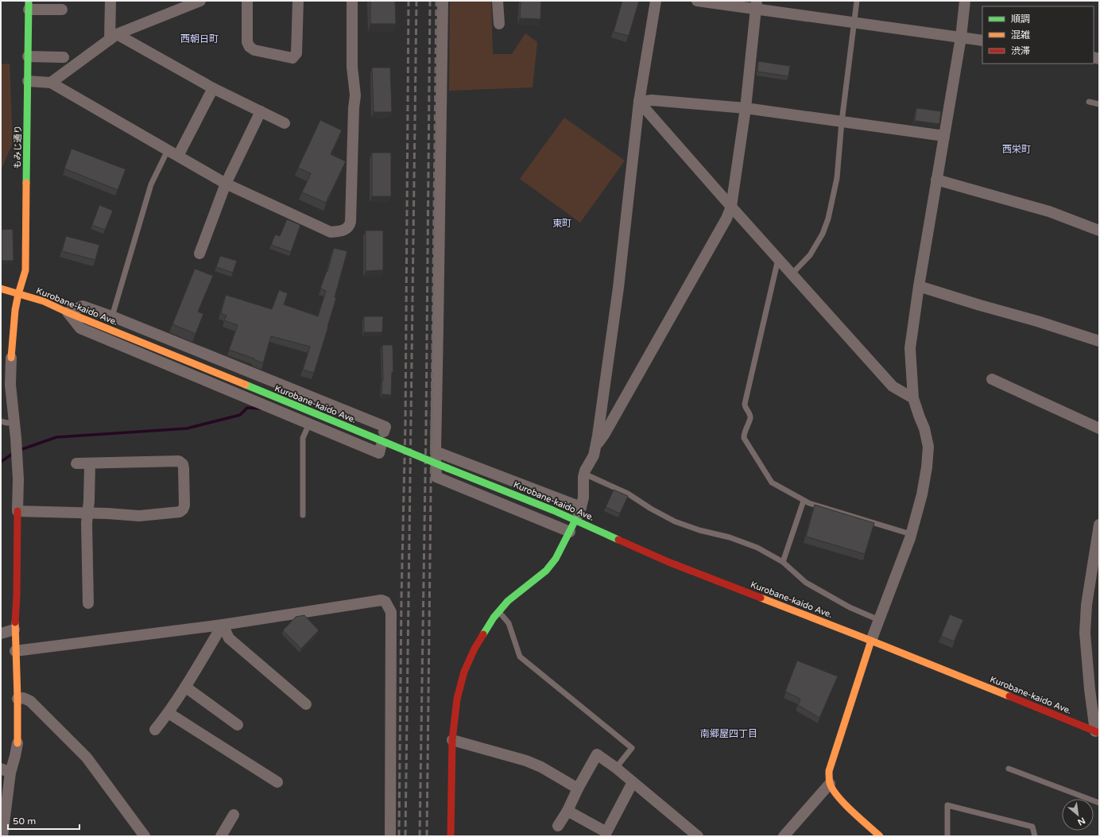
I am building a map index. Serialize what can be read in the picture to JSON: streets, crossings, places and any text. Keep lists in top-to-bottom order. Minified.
{"streets":{"street":["もみじ通り","Kurobane-kaido Ave."]},"crossings":[["もみじ通り","Kurobane-kaido Ave."]],"districts":["西朝日町","西栄町","東町","南郷屋四丁目"],"legend":["順調","混雑","渋滞"],"scale_bar":"50 m","north":"bottom right"}
